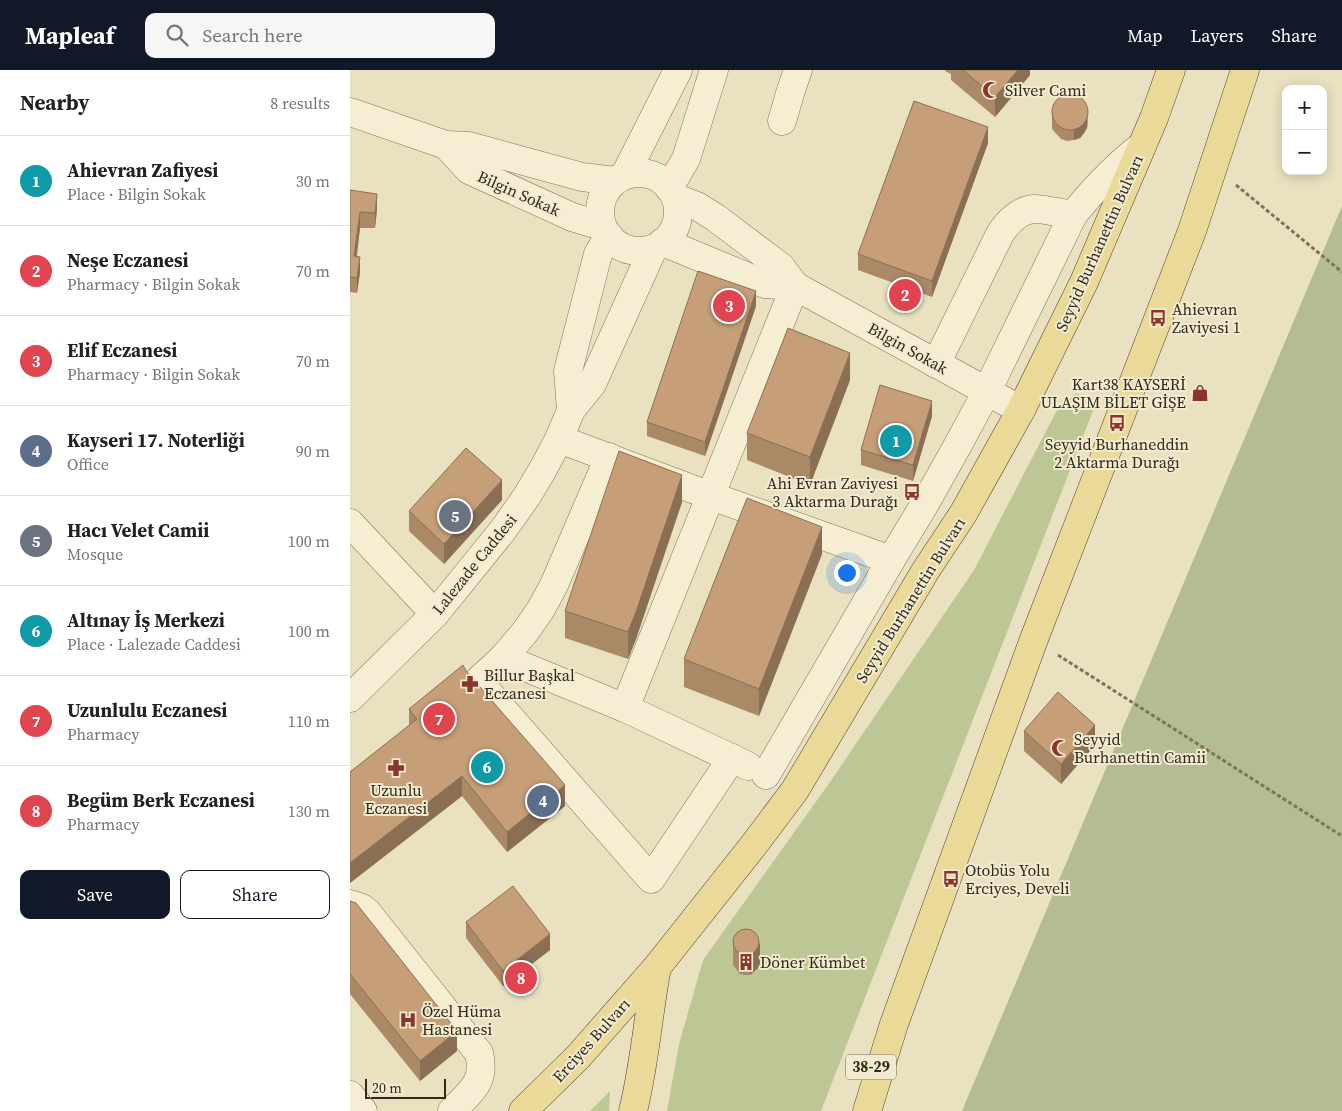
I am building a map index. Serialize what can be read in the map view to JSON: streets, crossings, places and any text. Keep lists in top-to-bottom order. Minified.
{"streets":{"main road":["Seyyid Burhanettin Bulvarı","Erciyes Bulvarı","38-29"],"street":["Bilgin Sokak","Lalezade Caddesi"]},"crossings":[["Bilgin Sokak","Seyyid Burhanettin Bulvarı"],["Bilgin Sokak","Lalezade Caddesi"],["Seyyid Burhanettin Bulvarı","Erciyes Bulvarı"]],"places":{"mosque":["Silver Cami","Seyyid Burhanettin Camii"],"bus stop":["Ahievran Zaviyesi 1","Seyyid Burhaneddin 2 Aktarma Durağı","Ahi Evran Zaviyesi 3 Aktarma Durağı","Otobüs Yolu Erciyes, Develi"],"shop":["Kart38 KAYSERİ ULAŞIM BİLET GİŞE"],"pharmacy":["Billur Başkal Eczanesi","Uzunlu Eczanesi"],"building":["Döner Kümbet"],"hospital":["Özel Hüma Hastanesi"]},"scale_bar":"20 m","page":{"header":"Mapleaf","search":"Search here","nav":["Map","Layers","Share"],"heading":["Nearby","8 results"],"map_buttons":["+","−"],"list":[{"mark":"1","name":"Ahievran Zafiyesi","note":"Place · Bilgin Sokak","value":"30 m"},{"mark":"2","name":"Neşe Eczanesi","note":"Pharmacy · Bilgin Sokak","value":"70 m"},{"mark":"3","name":"Elif Eczanesi","note":"Pharmacy · Bilgin Sokak","value":"70 m"},{"mark":"4","name":"Kayseri 17. Noterliği","note":"Office","value":"90 m"},{"mark":"5","name":"Hacı Velet Camii","note":"Mosque","value":"100 m"},{"mark":"6","name":"Altınay İş Merkezi","note":"Place · Lalezade Caddesi","value":"100 m"},{"mark":"7","name":"Uzunlulu Eczanesi","note":"Pharmacy","value":"110 m"},{"mark":"8","name":"Begüm Berk Eczanesi","note":"Pharmacy","value":"130 m"}],"pins":["2","3","1","5","7","6","4","8"],"buttons":["Save","Share"],"scale":"20 m"}}
